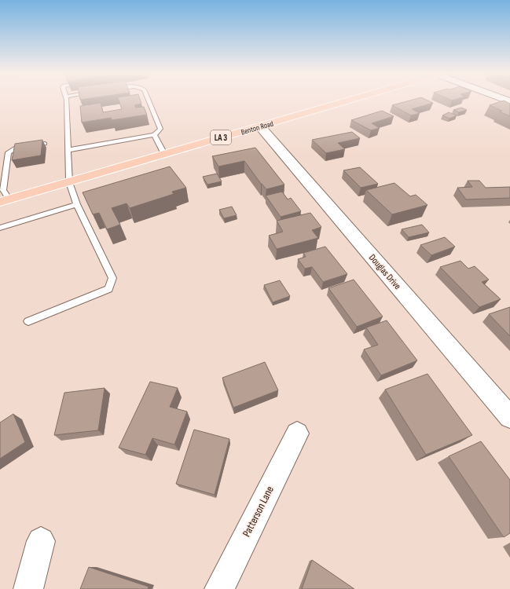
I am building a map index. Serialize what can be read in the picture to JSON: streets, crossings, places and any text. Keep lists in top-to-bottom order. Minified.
{"streets":{"main road":["Benton Road","LA 3"],"street":["Douglas Drive","Patterson Lane"]},"crossings":[["Benton Road","Douglas Drive"]]}
